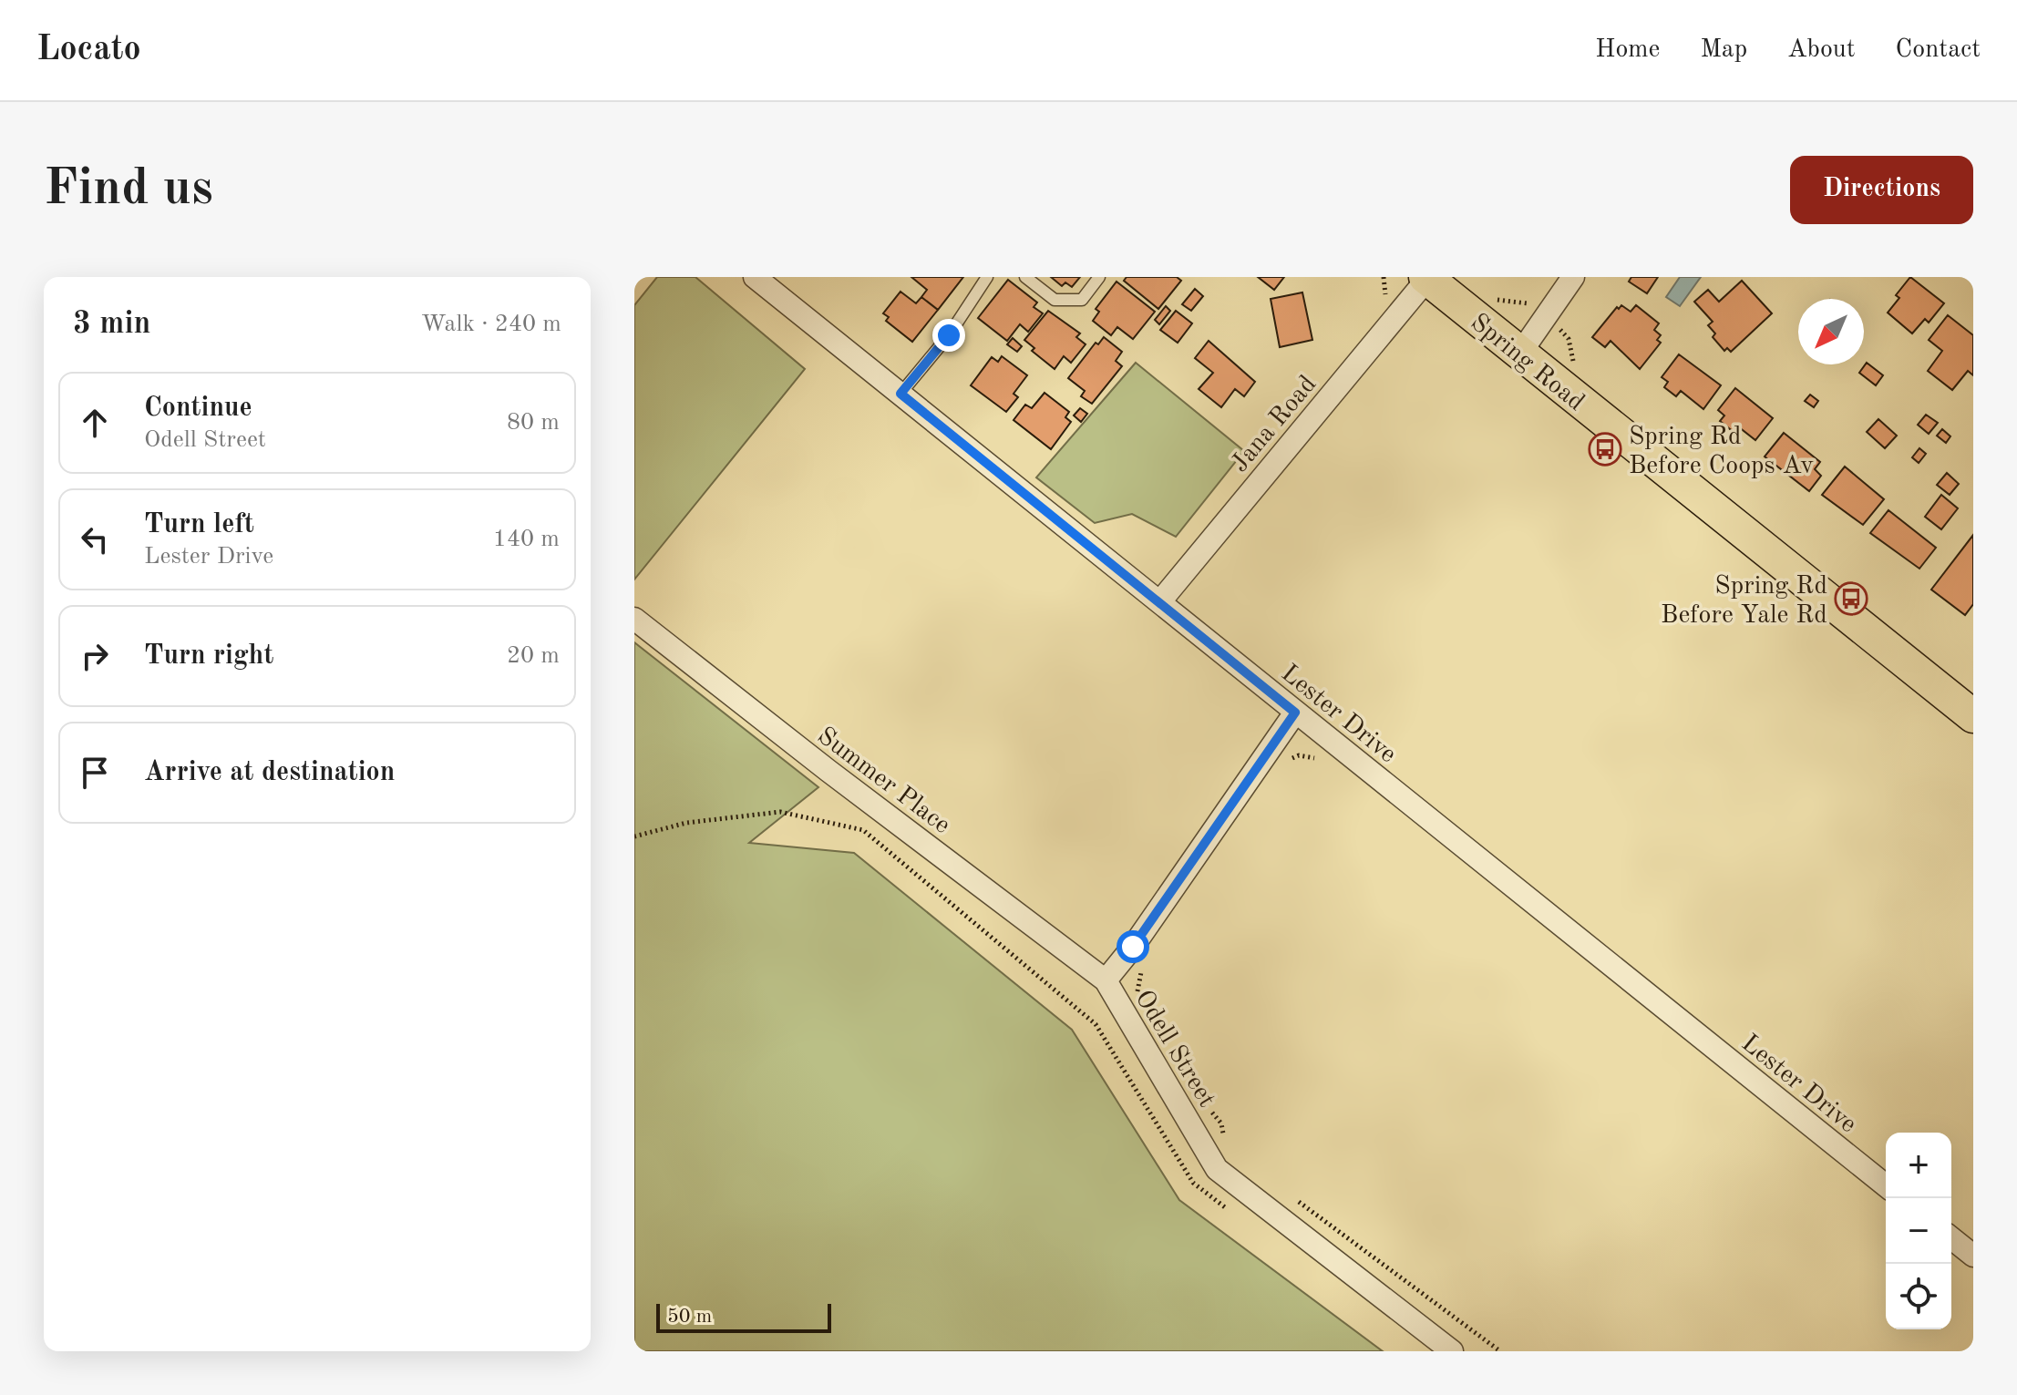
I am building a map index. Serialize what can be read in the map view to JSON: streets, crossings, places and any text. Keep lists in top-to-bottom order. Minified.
{"streets":{"main road":["Spring Road"],"street":["Jana Road","Lester Drive","Summer Place","Odell Street"]},"crossings":[["Spring Road","Jana Road"],["Jana Road","Lester Drive"],["Lester Drive","Odell Street"],["Summer Place","Odell Street"]],"places":{"bus stop":["Spring Rd Before Coops Av","Spring Rd Before Yale Rd"]},"scale_bar":"50 m","north":"bottom left","page":{"header":"Locato","nav":["Home","Map","About","Contact"],"buttons":"Directions","title":"Find us","heading":["3 min","Walk · 240 m"],"list":[["Continue","Odell Street","80 m"],["Turn left","Lester Drive","140 m"],["Turn right","20 m"],"Arrive at destination"],"map_buttons":["+","−"],"scale":"50 m"}}
